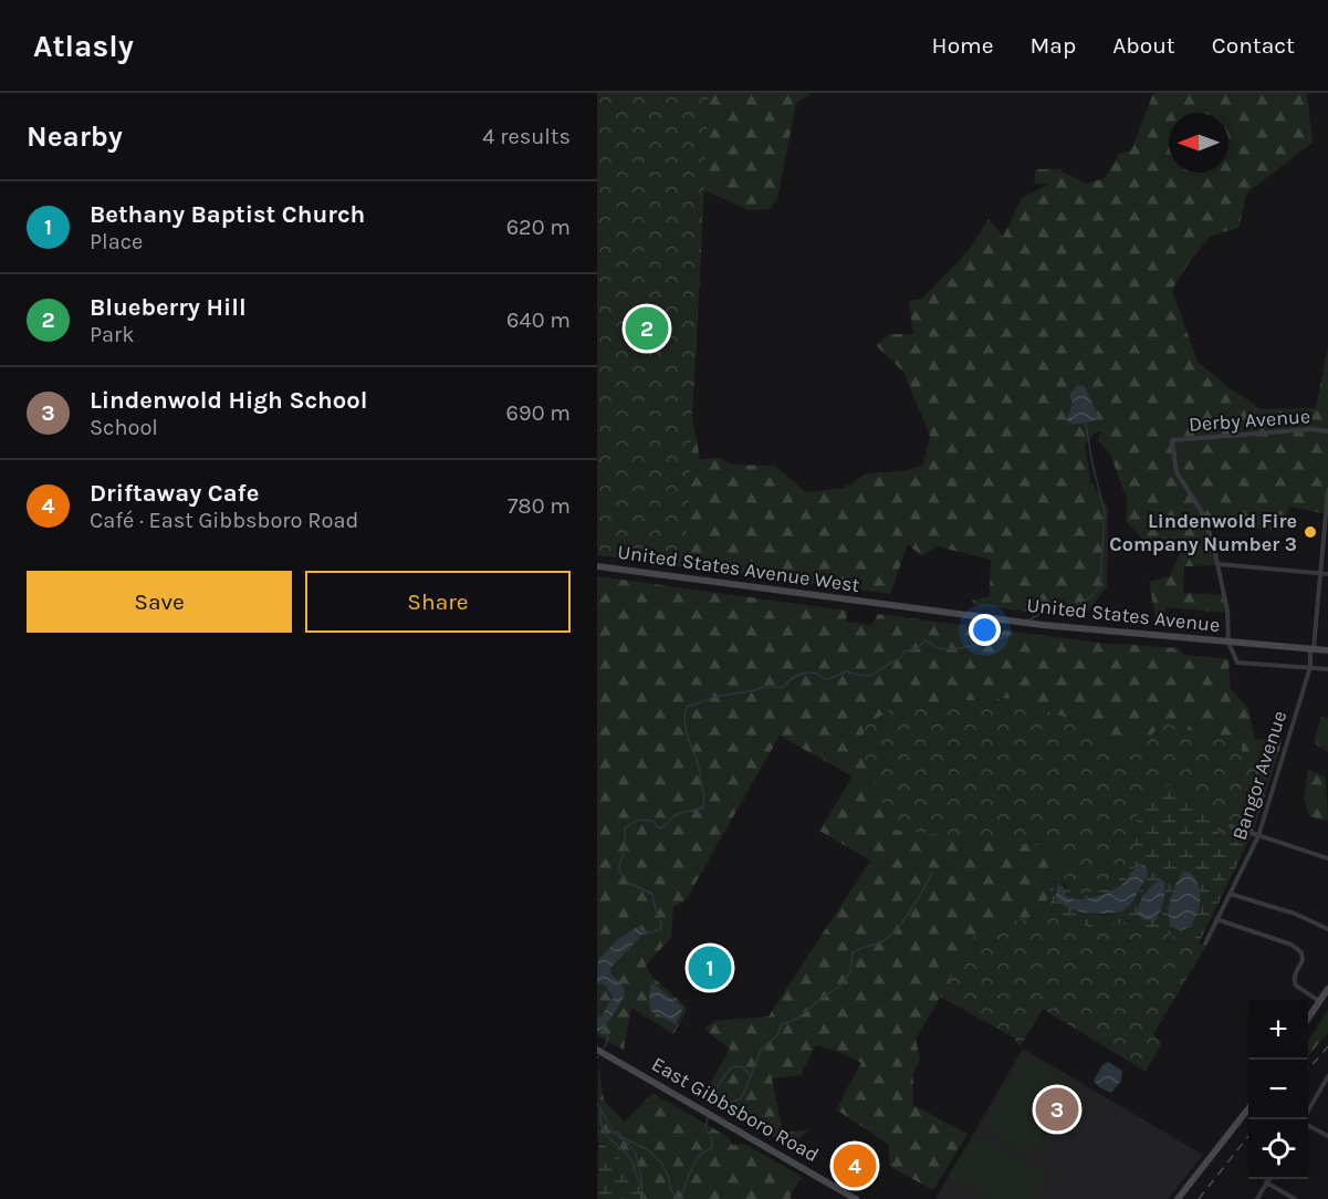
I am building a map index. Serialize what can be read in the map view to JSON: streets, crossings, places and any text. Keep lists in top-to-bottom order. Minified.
{"streets":{"street":["Derby Avenue","United States Avenue West","United States Avenue","Bangor Avenue","East Gibbsboro Road"]},"crossings":[["United States Avenue West","United States Avenue"],["United States Avenue","Bangor Avenue"]],"places":["Lindenwold Fire Company Number 3"],"north":"left","page":{"header":"Atlasly","nav":["Home","Map","About","Contact"],"heading":["Nearby","4 results"],"list":[{"mark":"1","name":"Bethany Baptist Church","note":"Place","value":"620 m"},{"mark":"2","name":"Blueberry Hill","note":"Park","value":"640 m"},{"mark":"3","name":"Lindenwold High School","note":"School","value":"690 m"},{"mark":"4","name":"Driftaway Cafe","note":"Café · East Gibbsboro Road","value":"780 m"}],"pins":["2","1","3","4"],"buttons":["Save","Share"],"map_buttons":["+","−"]}}
